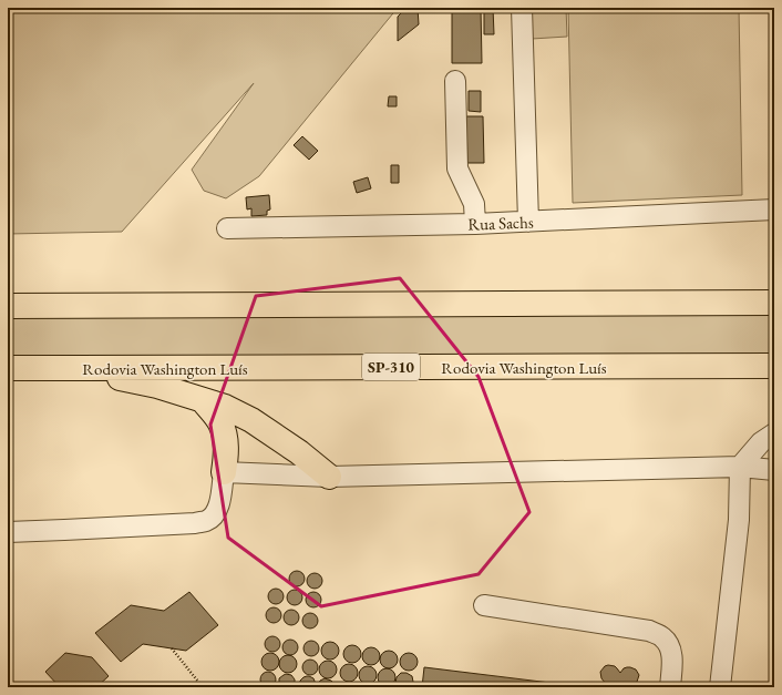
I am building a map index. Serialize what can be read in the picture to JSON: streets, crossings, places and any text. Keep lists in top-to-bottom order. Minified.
{"streets":{"highway":["SP-310","Rodovia Washington Luís"],"street":["Rua Sachs"]}}
